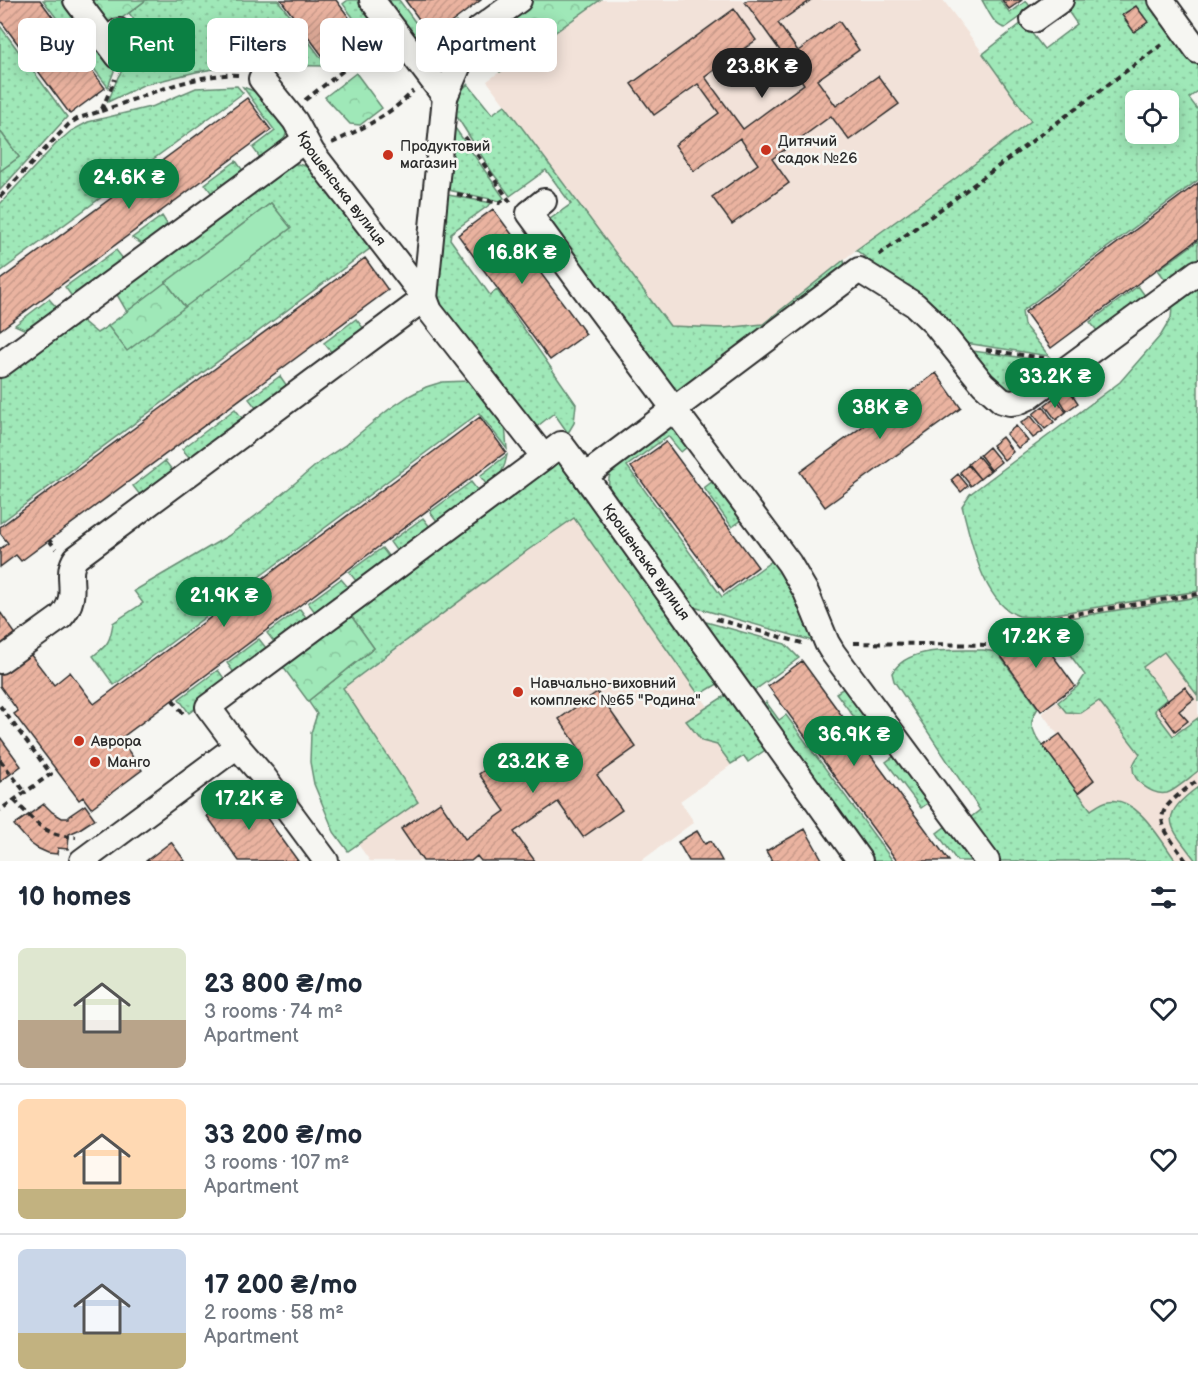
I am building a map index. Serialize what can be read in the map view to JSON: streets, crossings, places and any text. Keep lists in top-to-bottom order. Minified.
{"streets":{"street":["Крошенська вулиця"]},"places":["Дитячий садок №26","Продуктовий магазин","Навчально-виховний комплекс №65 \"Родина\"","Аврора","Манго"],"page":{"chip":["Buy","Rent","Filters","New","Apartment"],"price":["23.8K ₴","24.6K ₴","16.8K ₴","33.2K ₴","38K ₴","21.9K ₴","17.2K ₴","36.9K ₴","23.2K ₴","17.2K ₴"],"heading":"10 homes","list":[{"name":"23 800 ₴/mo","note":"3 rooms · 74 m² · Apartment"},{"name":"33 200 ₴/mo","note":"3 rooms · 107 m² · Apartment"},{"name":"17 200 ₴/mo","note":"2 rooms · 58 m² · Apartment"}]}}
